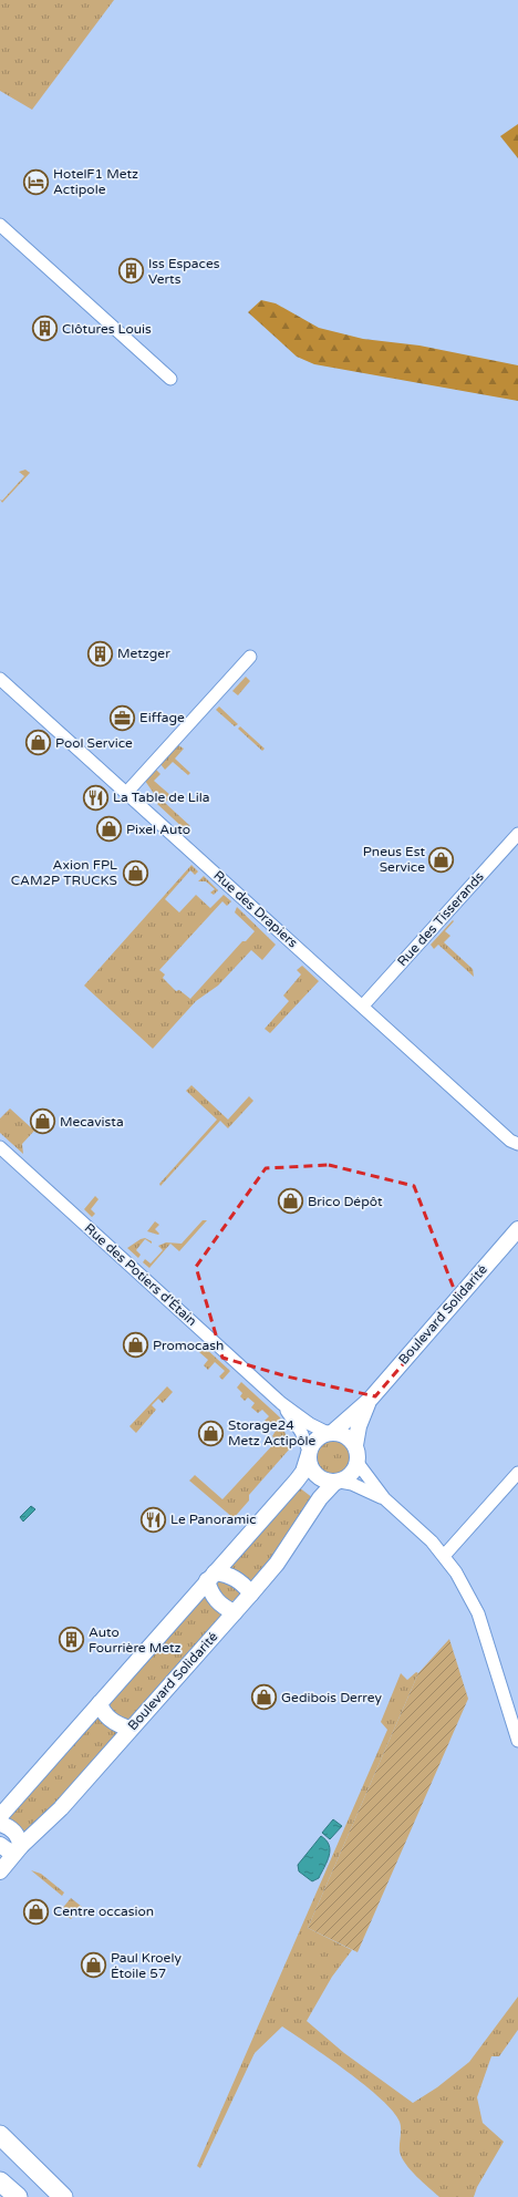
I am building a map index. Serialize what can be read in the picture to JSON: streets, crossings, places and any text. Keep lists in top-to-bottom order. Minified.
{"streets":{"main road":["Boulevard Solidarité"],"street":["Rue des Drapiers","Rue des Tisserands","Rue des Potiers d'Étain"]},"crossings":[["Rue des Drapiers","Rue des Tisserands"],["Rue des Potiers d'Étain","Boulevard Solidarité"]],"places":{"hotel":["HotelF1 Metz Actipole"],"building":["Iss Espaces Verts","Clôtures Louis","Metzger","Auto Fourrière Metz"],"office":["Eiffage"],"shop":["Pool Service","Pixel Auto","Pneus Est Service","Axion FPL CAM2P TRUCKS","Mecavista","Brico Dépôt","Promocash","Storage24 Metz Actipôle","Gedibois Derrey","Centre occasion","Paul Kroely Étoile 57"],"restaurant":["La Table de Lila","Le Panoramic"]}}
